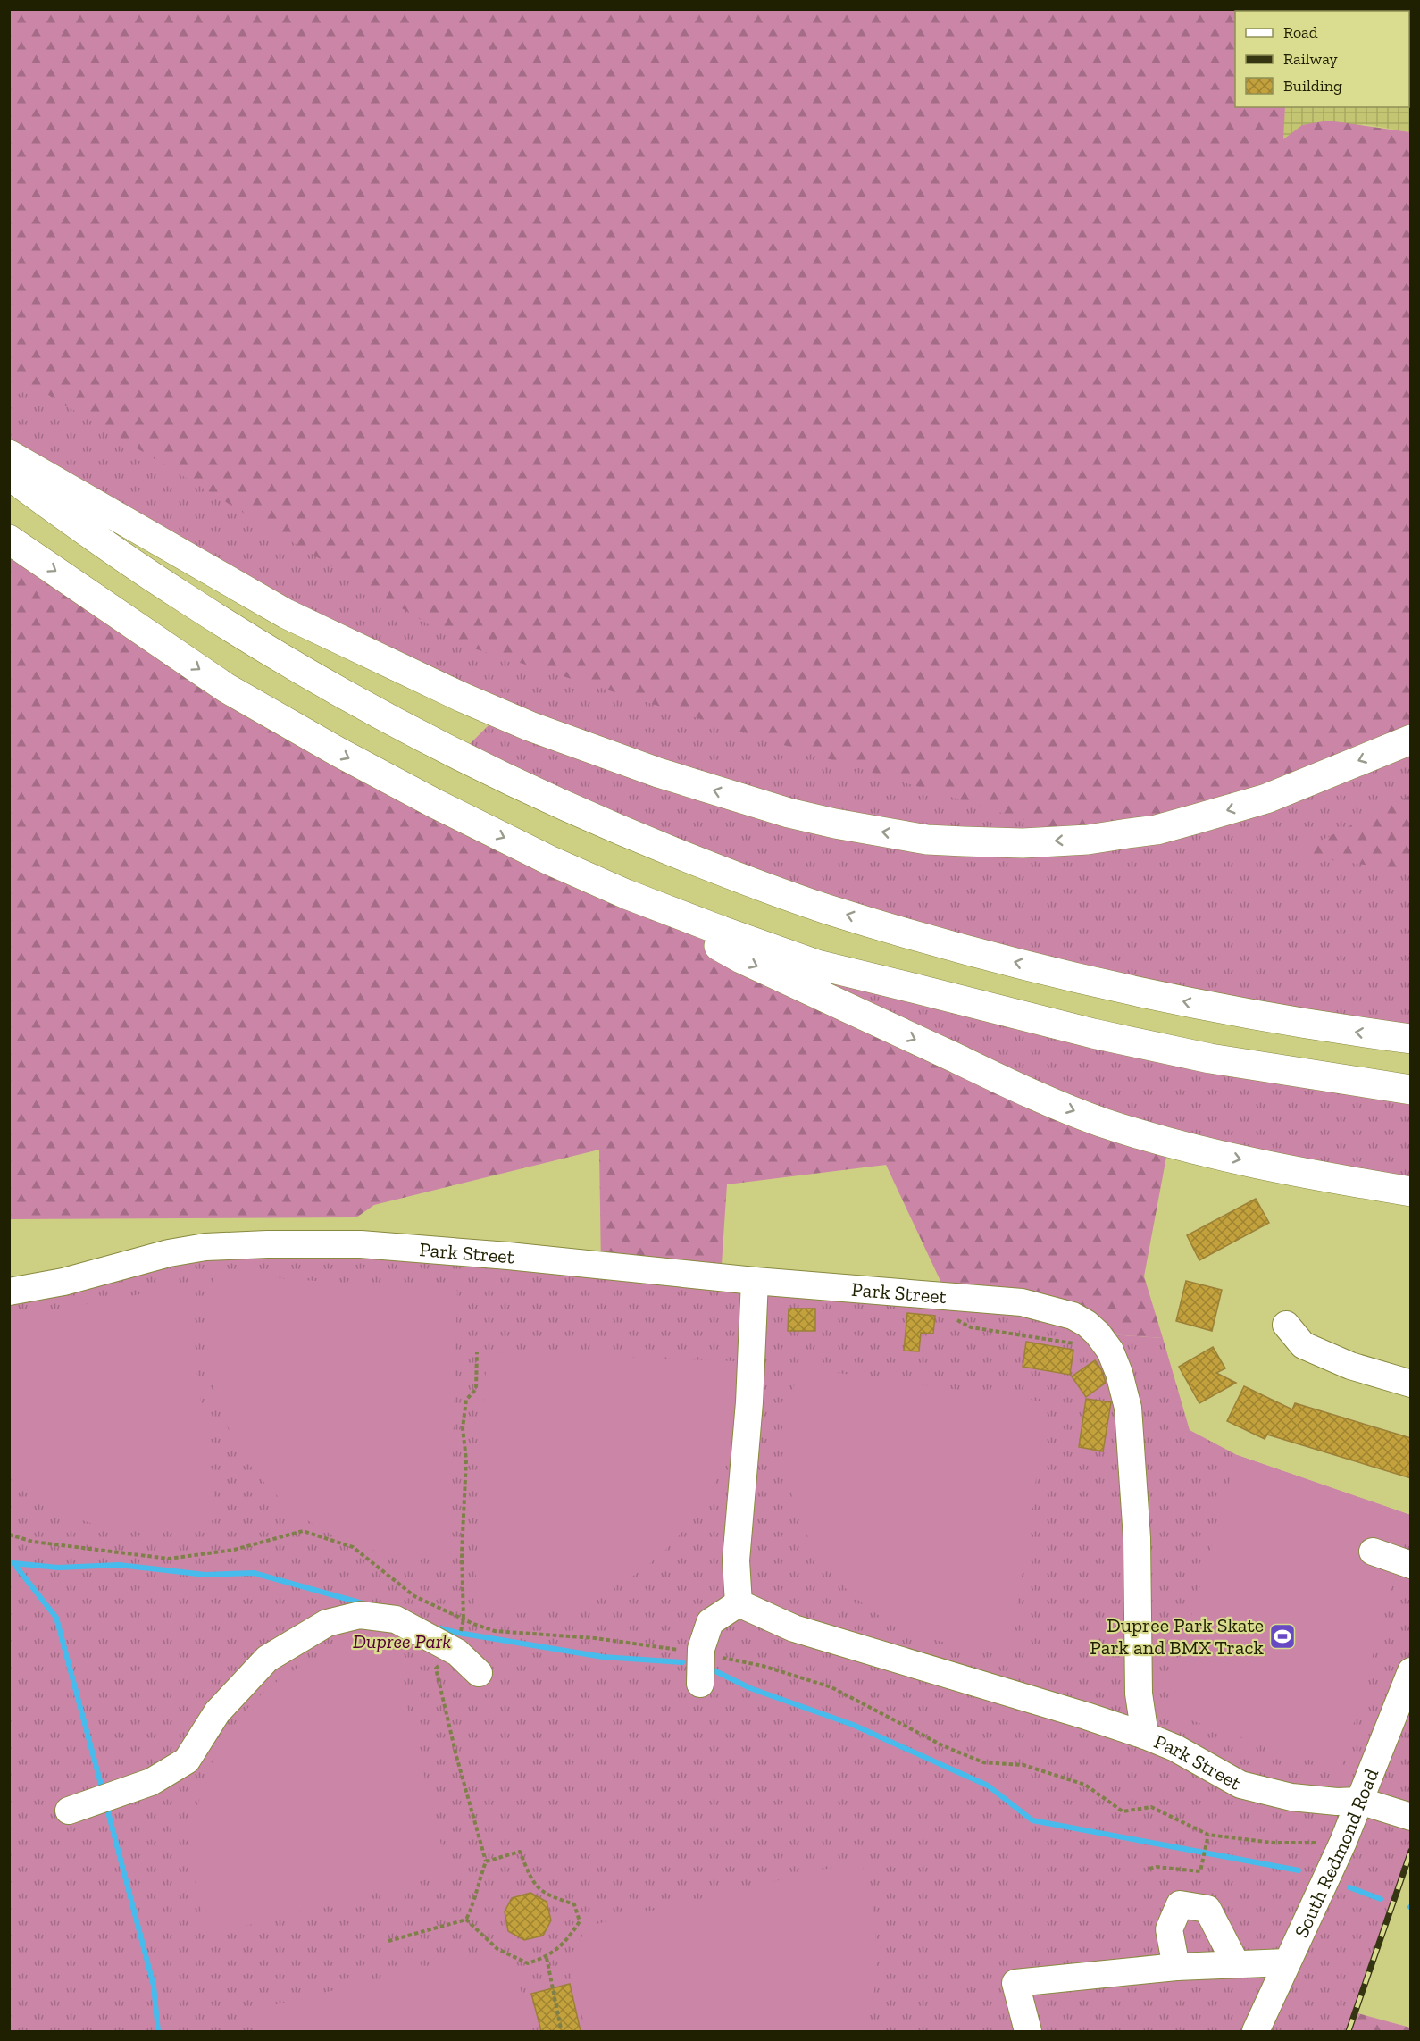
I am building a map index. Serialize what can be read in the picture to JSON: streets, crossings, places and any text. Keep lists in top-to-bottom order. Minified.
{"streets":{"street":["Park Street","South Redmond Road"]},"crossings":[["Park Street","South Redmond Road"]],"parks":["Dupree Park"],"places":{"sports":["Dupree Park Skate Park and BMX Track"]},"legend":["Road","Railway","Building"]}
